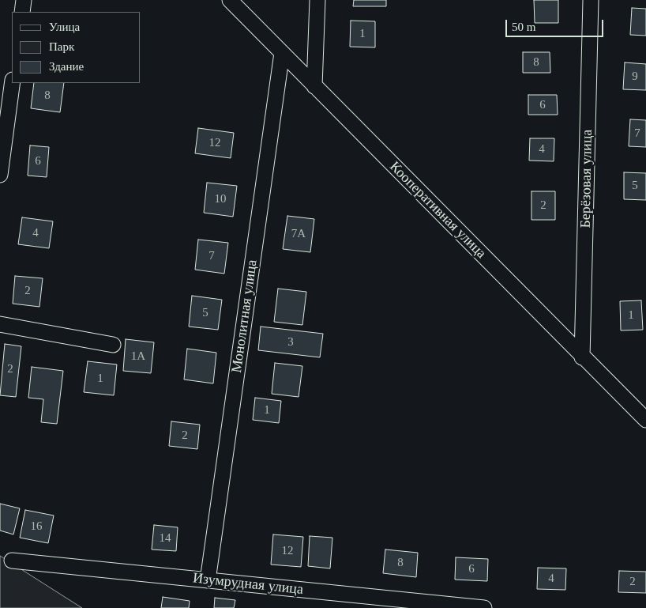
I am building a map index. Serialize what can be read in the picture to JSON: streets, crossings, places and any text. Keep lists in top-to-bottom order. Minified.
{"streets":{"street":["Берёзовая улица","Кооперативная улица","Монолитная улица","Изумрудная улица"]},"crossings":[["Берёзовая улица","Кооперативная улица"],["Кооперативная улица","Монолитная улица"],["Монолитная улица","Изумрудная улица"]],"house_numbers":["1","8","9","8","6","7","12","4","6","5","10","2","4","7А","7","2","5","1","3","1А","2","1","1","2","16","14","12","8","6","4","2"],"legend":["Улица","Парк","Здание"],"scale_bar":"50 m"}
